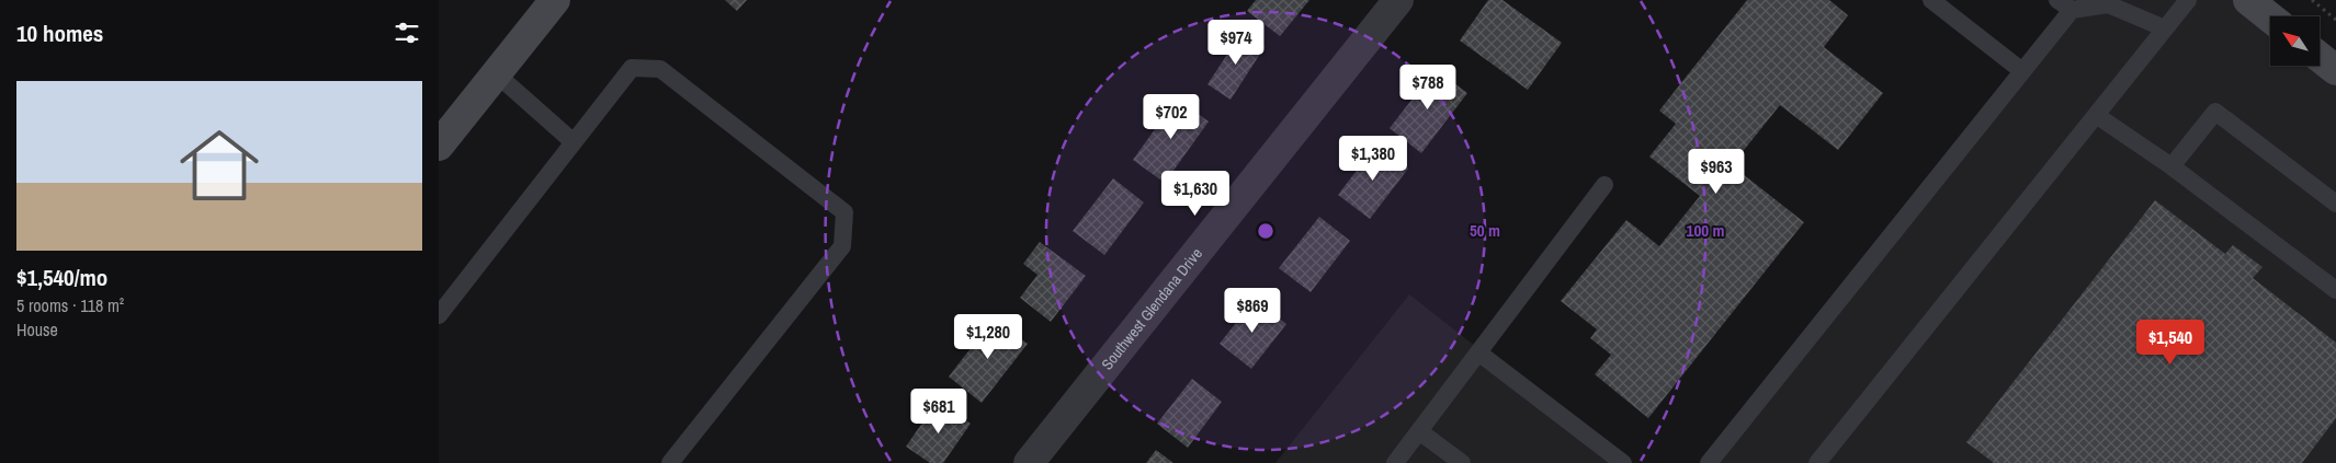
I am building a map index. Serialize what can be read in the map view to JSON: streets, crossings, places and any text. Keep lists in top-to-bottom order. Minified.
{"streets":{"street":["Southwest Glendana Drive"]},"north":"top left","page":{"heading":"10 homes","price":["$974","$788","$702","$1,380","$963","$1,630","$869","$1,280","$1,540","$681"],"list":[{"name":"$1,540/mo","note":"5 rooms · 118 m² · House"}]},"rings":["50 m","100 m"]}
